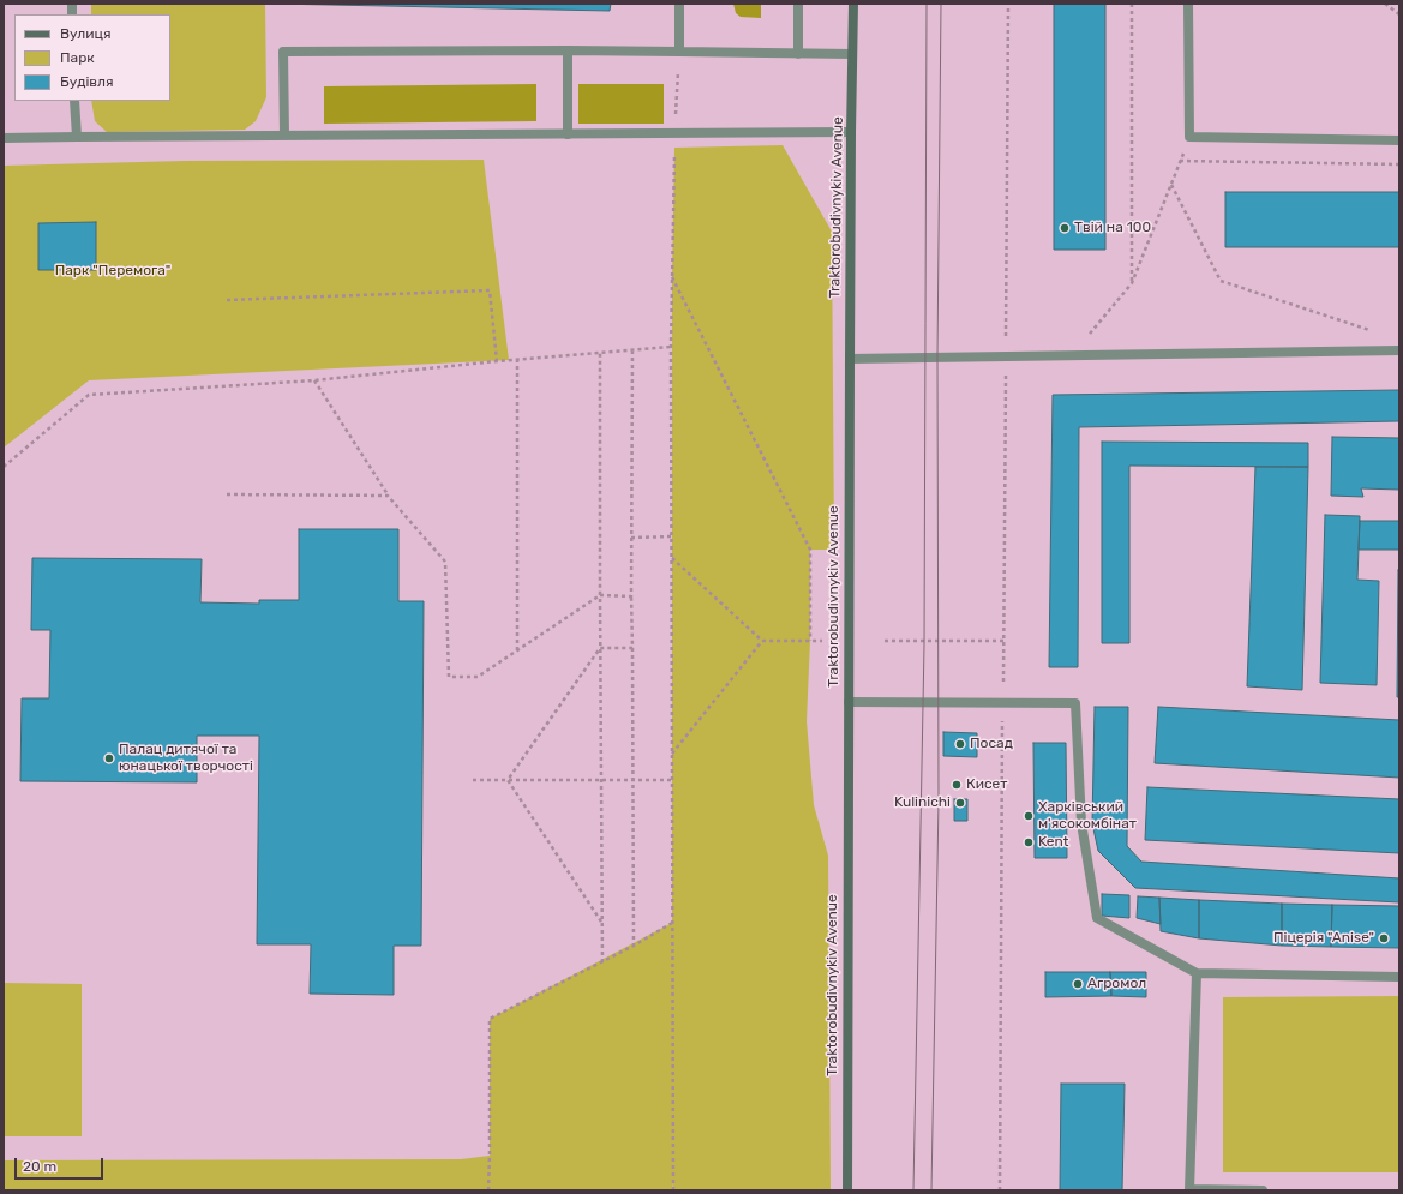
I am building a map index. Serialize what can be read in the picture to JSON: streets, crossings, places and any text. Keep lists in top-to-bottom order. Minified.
{"streets":{"main road":["Traktorobudivnykiv Avenue"]},"parks":["Парк \"Перемога\""],"places":["Твій на 100","Посад","Палац дитячої та юнацької творчості","Кисет","Kulinichi","Харківський м'ясокомбінат","Kent","Піцерія \"Anise\"","Агромол"],"legend":["Вулиця","Парк","Будівля"],"scale_bar":"20 m"}
